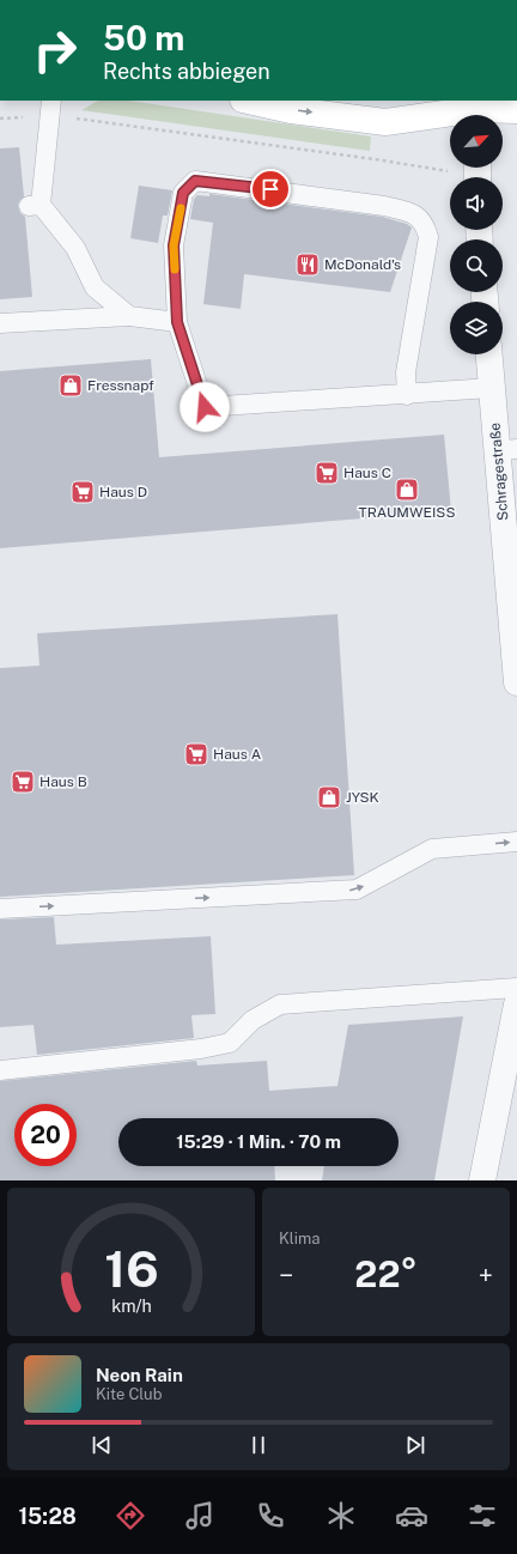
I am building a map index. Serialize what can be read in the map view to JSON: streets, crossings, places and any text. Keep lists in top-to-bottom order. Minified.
{"streets":{"street":["Schragestraße"]},"places":{"restaurant":["McDonald's"],"shop":["Fressnapf","TRAUMWEISS","JYSK"],"supermarket":["Haus C","Haus D","Haus A","Haus B"]},"north":"top right","page":{"turn":["50 m","Rechts abbiegen"],"limit":"20","trip":"15:29 · 1 Min. · 70 m","tile":"Klima","heat":["−","22°","+"],"song":["Neon Rain","Kite Club"],"tabs":"15:28","gauge":["16","km/h"]}}
